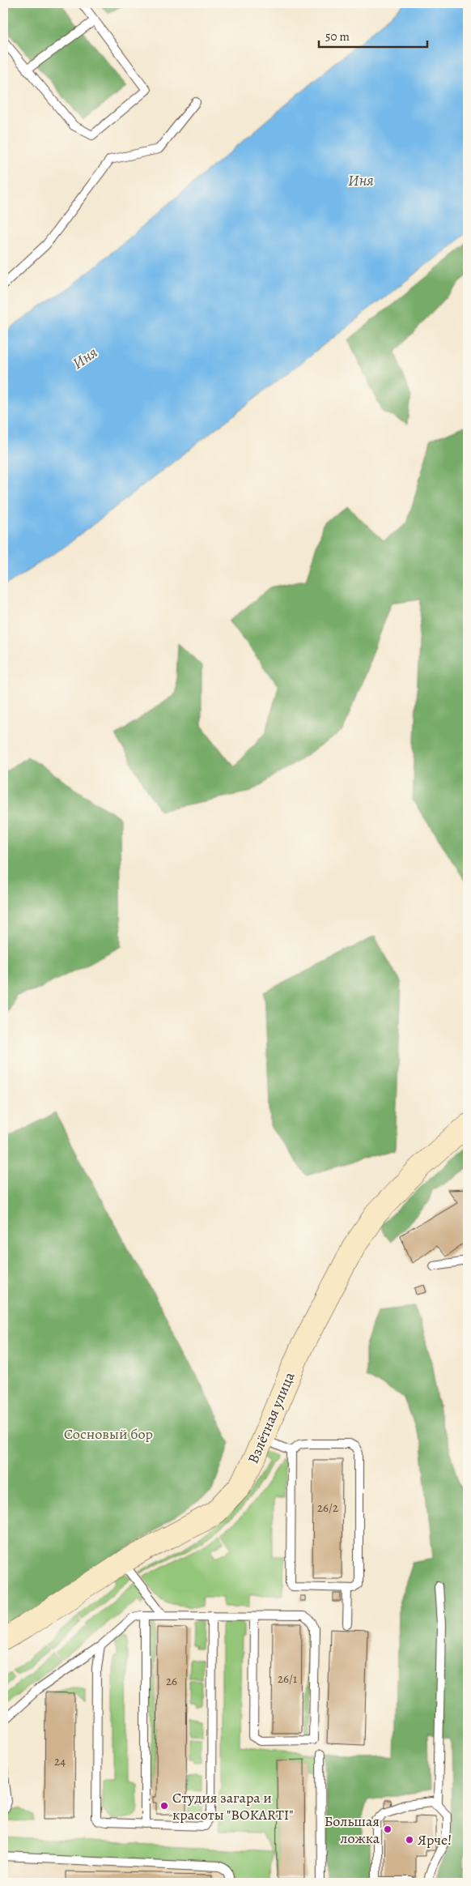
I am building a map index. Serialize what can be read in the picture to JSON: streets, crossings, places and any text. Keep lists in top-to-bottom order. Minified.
{"streets":{"main road":["Взлётная улица"]},"water":["Иня"],"parks":["Сосновый бор"],"places":["Студия загара и красоты \"BOKARTI\"","Большая ложка","Ярче!"],"house_numbers":["26/2","26/1","26","24"],"scale_bar":"50 m"}
